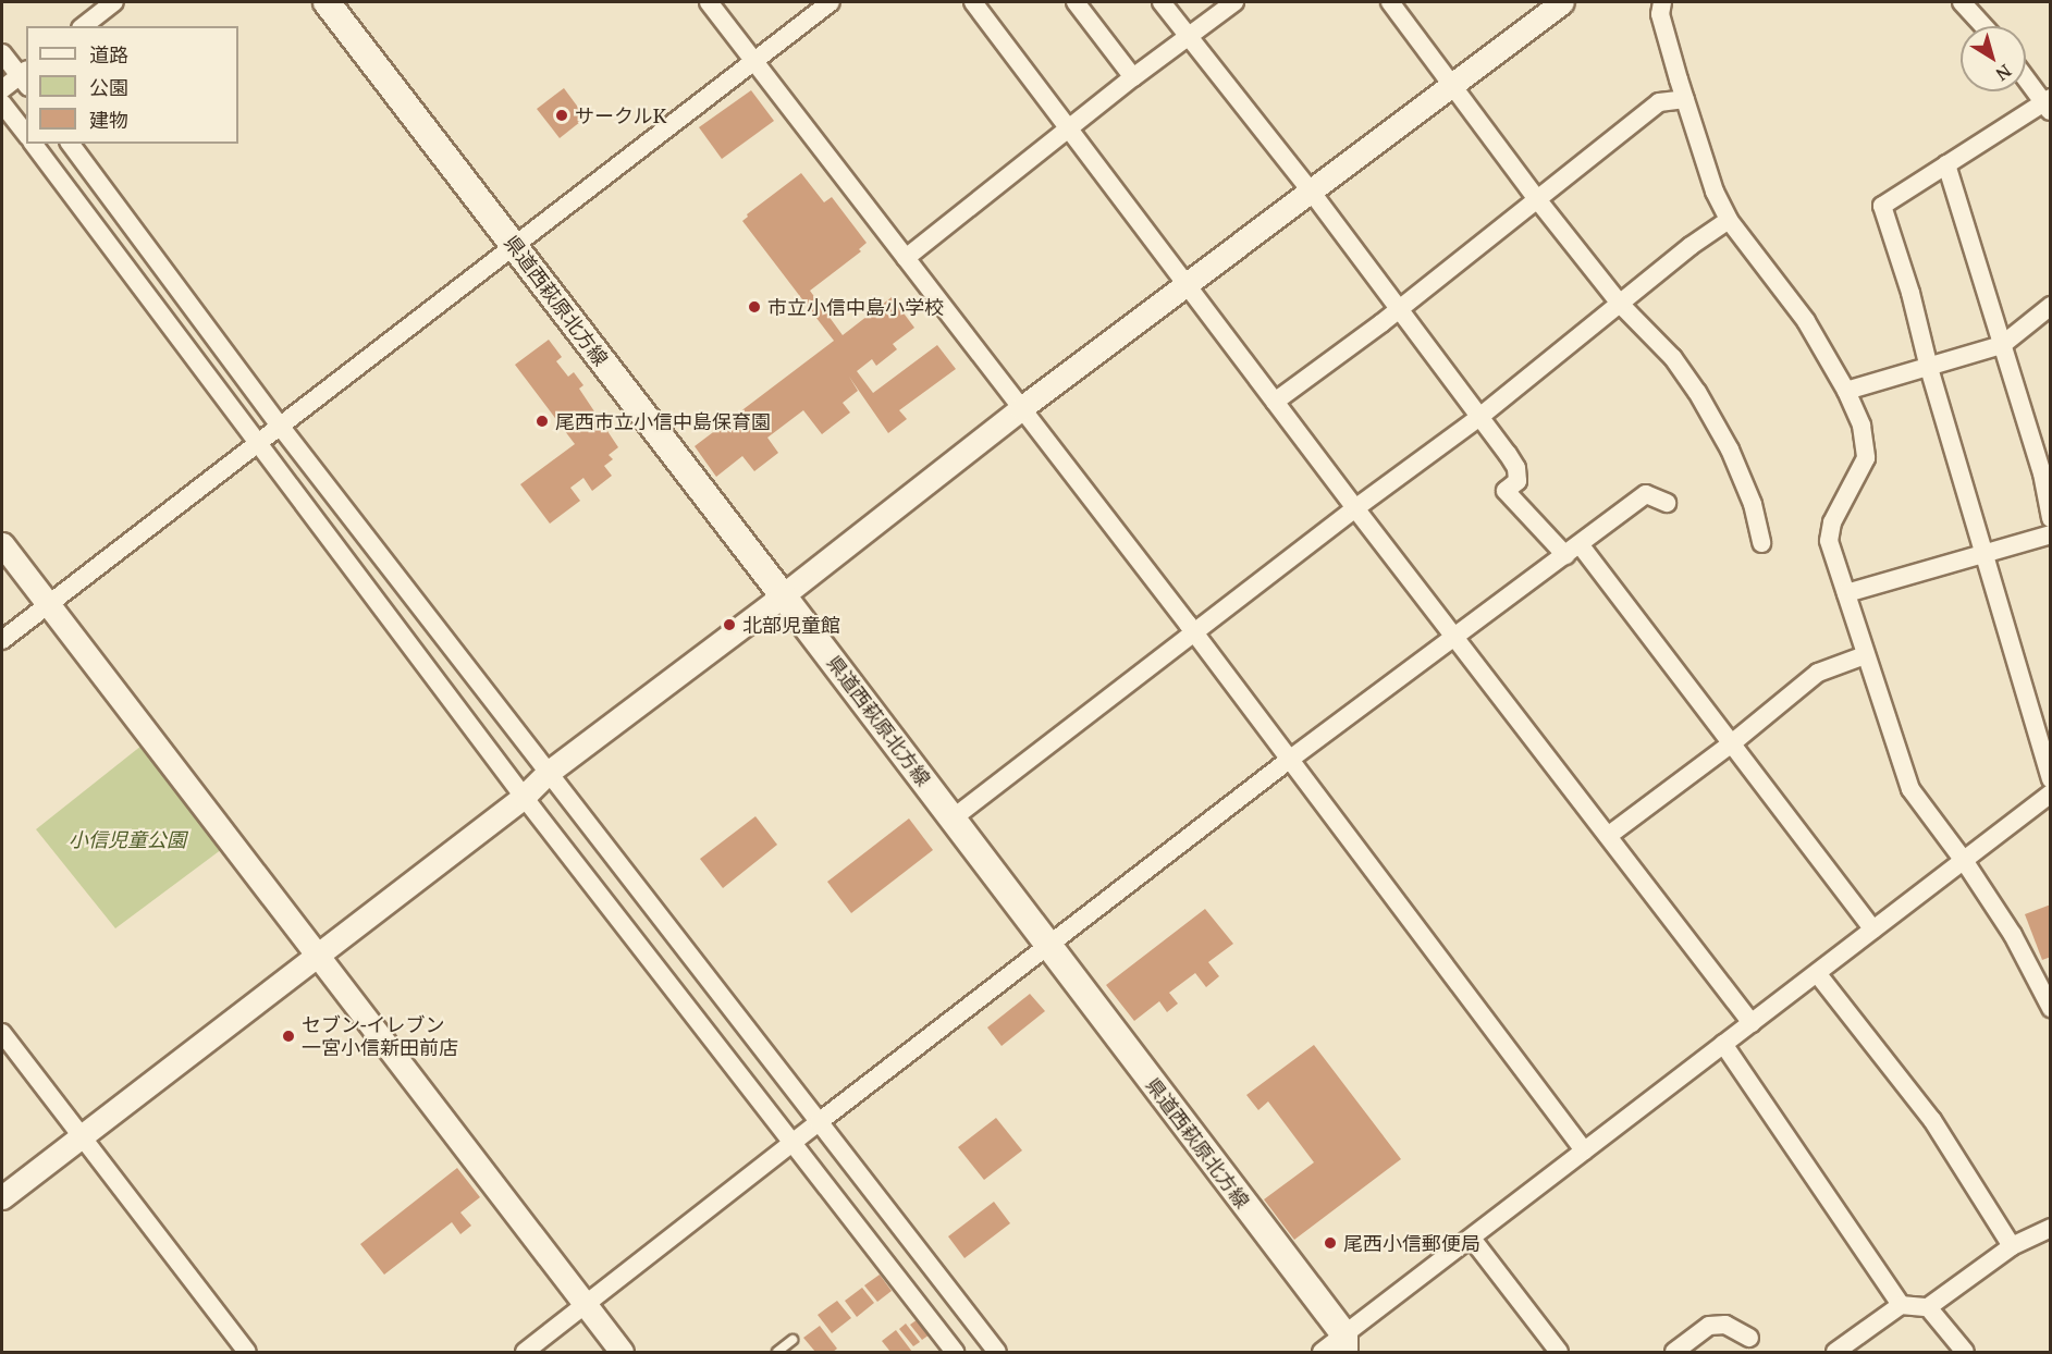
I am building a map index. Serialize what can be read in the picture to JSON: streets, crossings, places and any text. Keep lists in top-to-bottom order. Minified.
{"streets":{"main road":["県道西萩原北方線"]},"parks":["小信児童公園"],"places":["サークルK","市立小信中島小学校","尾西市立小信中島保育園","北部児童館","セブン-イレブン 一宮小信新田前店","尾西小信郵便局"],"legend":["道路","公園","建物"],"north":"bottom right"}
